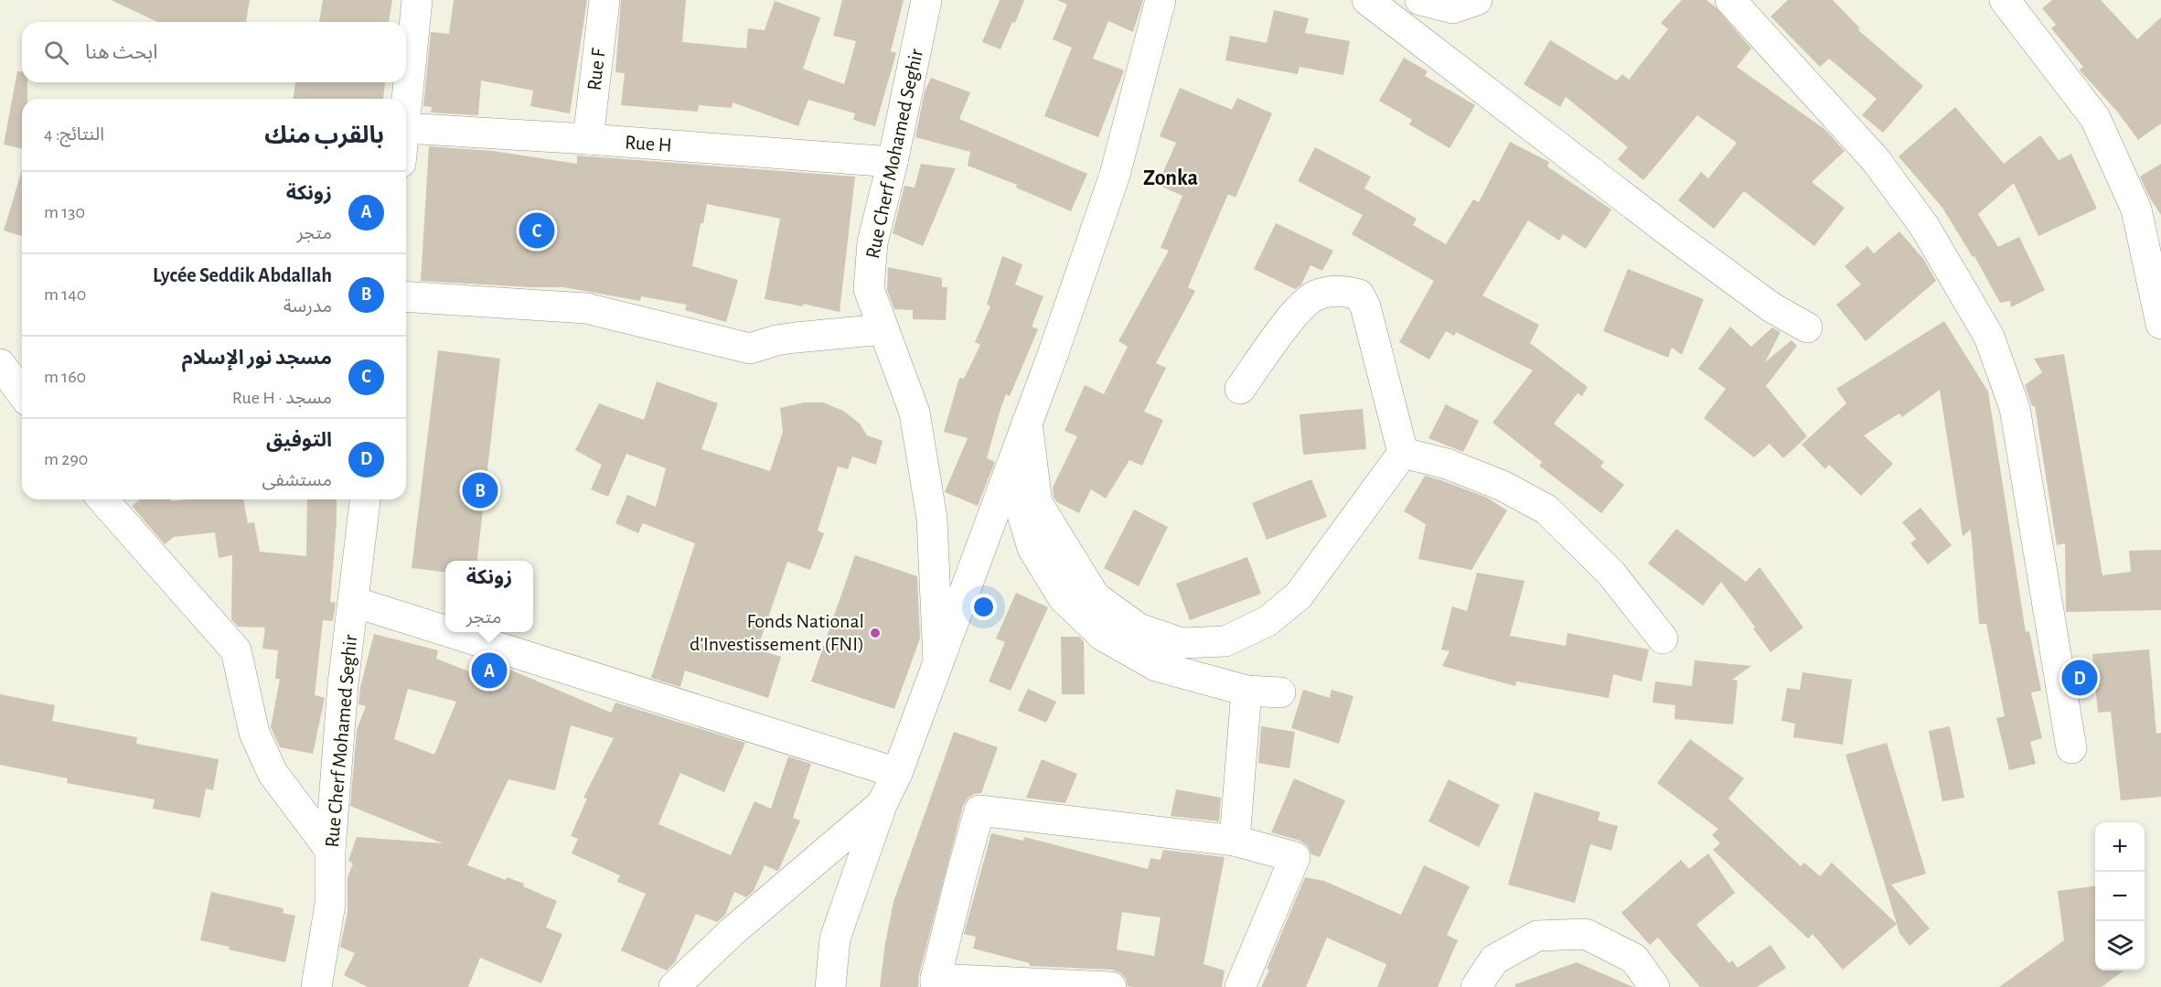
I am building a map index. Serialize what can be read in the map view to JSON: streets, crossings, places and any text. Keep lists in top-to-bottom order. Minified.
{"streets":{"street":["Rue F","Rue H","Rue Cherf Mohamed Seghir"]},"crossings":[["Rue F","Rue H"],["Rue H","Rue Cherf Mohamed Seghir"]],"districts":["Zonka"],"places":["Fonds National d'Investissement (FNI)"],"page":{"search":"ابحث هنا","heading":["بالقرب منك","النتائج: 4"],"list":[{"mark":"A","name":"زونكة","note":"متجر","value":"130 m"},{"mark":"B","name":"Lycée Seddik Abdallah","note":"مدرسة","value":"140 m"},{"mark":"C","name":"مسجد نور الإسلام","note":"مسجد · Rue H","value":"160 m"},{"mark":"D","name":"التوفيق","note":"مستشفى","value":"290 m"}],"pins":["C","B","A","D"],"popup":["زونكة","متجر"],"map_buttons":["+","−"]}}
